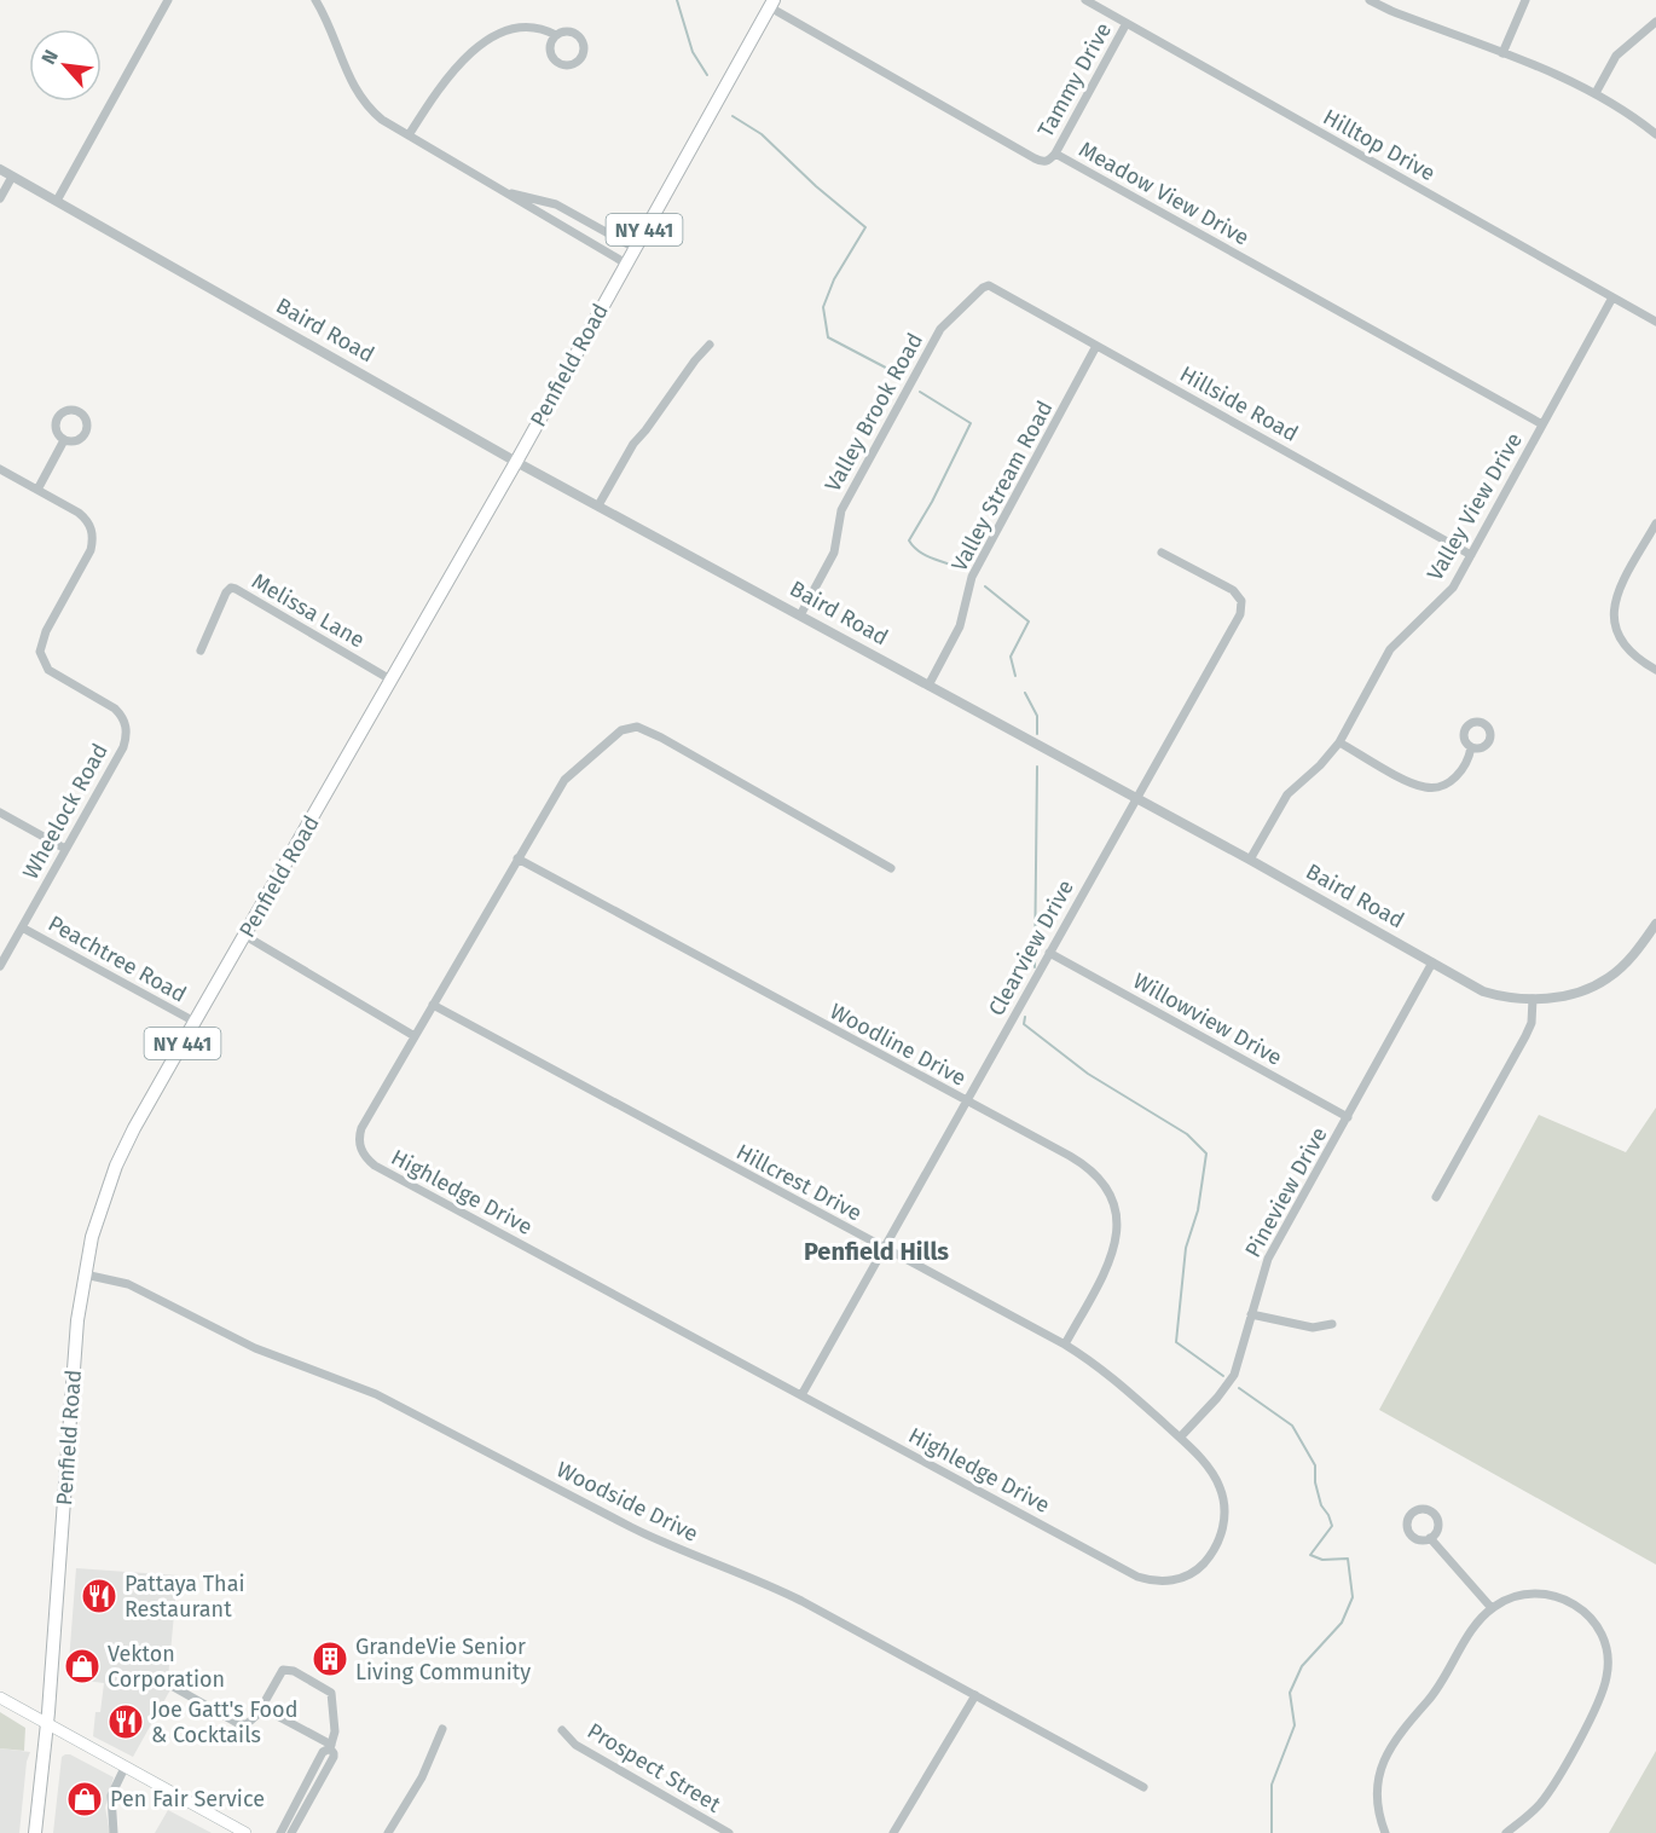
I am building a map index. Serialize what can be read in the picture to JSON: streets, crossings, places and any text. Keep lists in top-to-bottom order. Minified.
{"streets":{"main road":["NY 441","Penfield Road"],"street":["Tammy Drive","Hilltop Drive","Meadow View Drive","Baird Road","Hillside Road","Valley Brook Road","Valley Stream Road","Valley View Drive","Melissa Lane","Wheelock Road","Clearview Drive","Peachtree Road","Willowview Drive","Woodline Drive","Hillcrest Drive","Highledge Drive","Pineview Drive","Woodside Drive","Prospect Street"]},"crossings":[["Tammy Drive","Hilltop Drive"],["Tammy Drive","Meadow View Drive"],["Hilltop Drive","Valley View Drive"],["Meadow View Drive","Penfield Road"],["Meadow View Drive","Valley View Drive"],["Baird Road","Penfield Road"],["Baird Road","Valley Brook Road"],["Baird Road","Valley Stream Road"],["Baird Road","Valley View Drive"],["Baird Road","Clearview Drive"],["Baird Road","Pineview Drive"],["Penfield Road","Melissa Lane"],["Penfield Road","Peachtree Road"],["Penfield Road","Woodside Drive"],["Hillside Road","Valley Brook Road"],["Hillside Road","Valley Stream Road"],["Hillside Road","Valley View Drive"],["Wheelock Road","Peachtree Road"],["Clearview Drive","Willowview Drive"],["Clearview Drive","Woodline Drive"],["Clearview Drive","Hillcrest Drive"],["Clearview Drive","Highledge Drive"],["Willowview Drive","Pineview Drive"],["Woodline Drive","Hillcrest Drive"],["Woodline Drive","Highledge Drive"],["Hillcrest Drive","Highledge Drive"],["Hillcrest Drive","Pineview Drive"]],"districts":["Penfield Hills"],"places":{"restaurant":["Pattaya Thai Restaurant","Joe Gatt's Food & Cocktails"],"building":["GrandeVie Senior Living Community"],"shop":["Vekton Corporation","Pen Fair Service"]},"north":"top left"}
